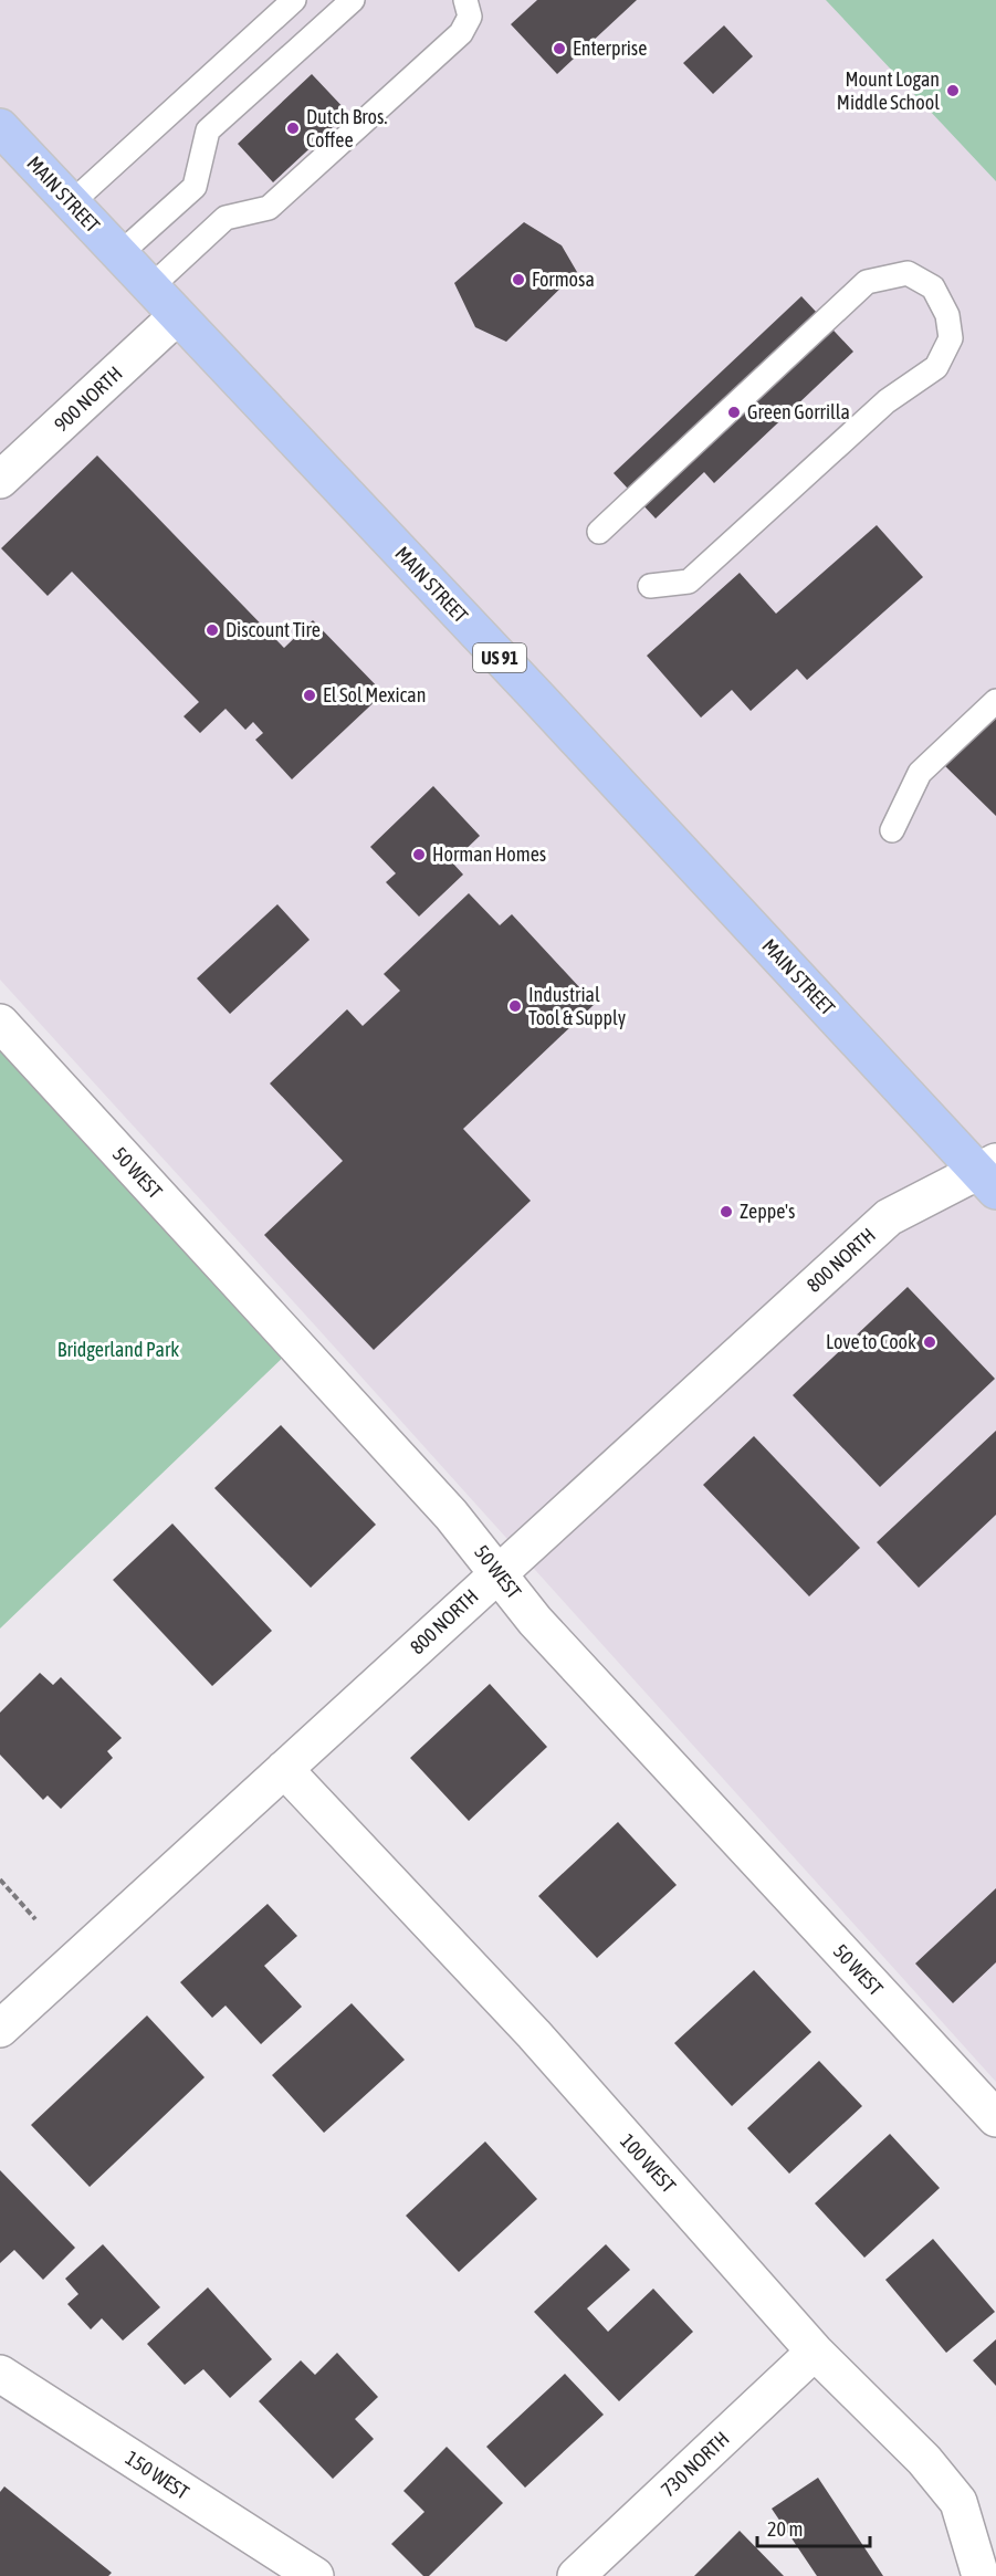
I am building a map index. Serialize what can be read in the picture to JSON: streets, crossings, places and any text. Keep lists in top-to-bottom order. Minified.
{"streets":{"main road":["MAIN STREET","US 91"],"street":["900 NORTH","50 WEST","800 NORTH","100 WEST","730 NORTH","150 WEST"]},"crossings":[["MAIN STREET","900 NORTH"],["MAIN STREET","800 NORTH"],["50 WEST","800 NORTH"],["800 NORTH","100 WEST"],["100 WEST","730 NORTH"]],"parks":["Bridgerland Park"],"places":["Enterprise","Mount Logan Middle School","Dutch Bros. Coffee","Formosa","Green Gorrilla","Discount Tire","El Sol Mexican","Horman Homes","Industrial Tool & Supply","Zeppe's","Love to Cook"],"scale_bar":"20 m"}
